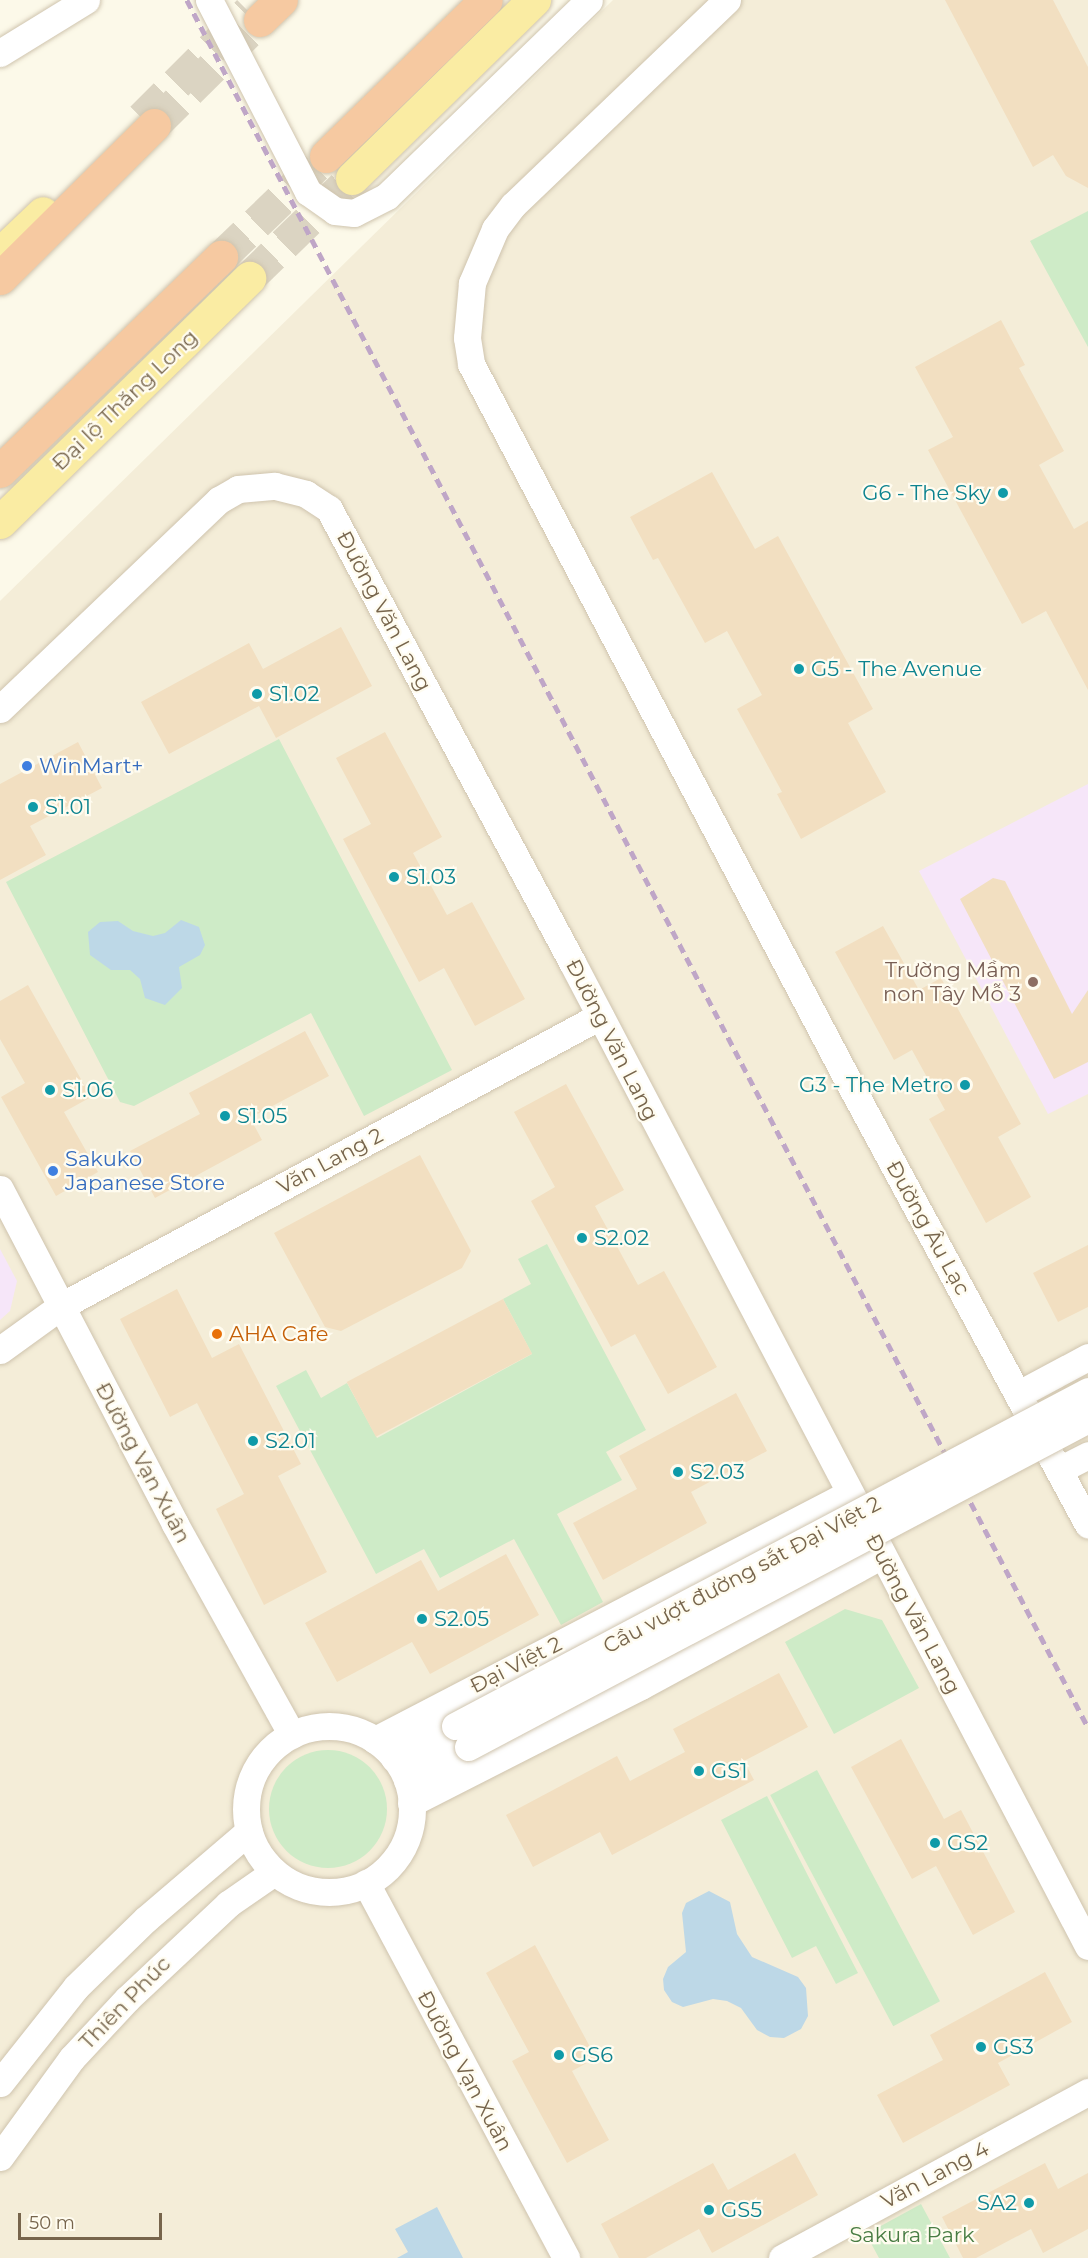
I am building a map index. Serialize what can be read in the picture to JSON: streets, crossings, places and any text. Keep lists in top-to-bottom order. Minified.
{"streets":{"main road":["Đại lộ Thăng Long"],"street":["Đường Văn Lang","Văn Lang 2","Đường Âu Lạc","Đường Vạn Xuân","Cầu vượt đường sắt Đại Việt 2","Đại Việt 2","Thiên Phúc","Văn Lang 4"]},"crossings":[["Đường Văn Lang","Văn Lang 2"],["Đường Văn Lang","Đại Việt 2"],["Văn Lang 2","Đường Vạn Xuân"],["Đường Vạn Xuân","Cầu vượt đường sắt Đại Việt 2"],["Đường Vạn Xuân","Đại Việt 2"],["Đường Vạn Xuân","Thiên Phúc"],["Cầu vượt đường sắt Đại Việt 2","Đại Việt 2"],["Cầu vượt đường sắt Đại Việt 2","Thiên Phúc"],["Đại Việt 2","Thiên Phúc"]],"parks":["Sakura Park"],"places":["G6 - The Sky","G5 - The Avenue","S1.02","WinMart+","S1.01","S1.03","Trường Mầm non Tây Mỗ 3","G3 - The Metro","S1.06","S1.05","Sakuko Japanese Store","S2.02","AHA Cafe","S2.01","S2.03","S2.05","GS1","GS2","GS3","GS6","SA2","GS5"],"scale_bar":"50 m"}
